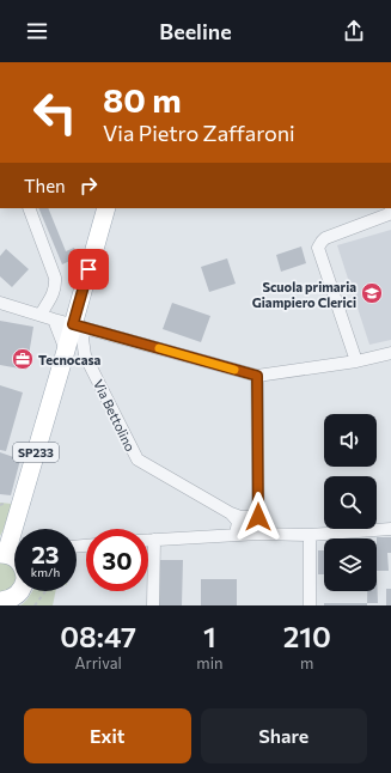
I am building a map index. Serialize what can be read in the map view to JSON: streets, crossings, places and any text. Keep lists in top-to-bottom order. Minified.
{"streets":{"main road":["SP233"],"street":["Via Bettolino"]},"crossings":[["Via Bettolino","SP233"]],"places":{"school or university":["Scuola primaria Giampiero Clerici"],"office":["Tecnocasa"]},"page":{"header":"Beeline","turn":["80 m","Via Pietro Zaffaroni"],"then":"Then","speed":"23 km/h","limit":"30","eta":["08:47","Arrival","1","min","210","m"],"buttons":["Exit","Share"]}}
